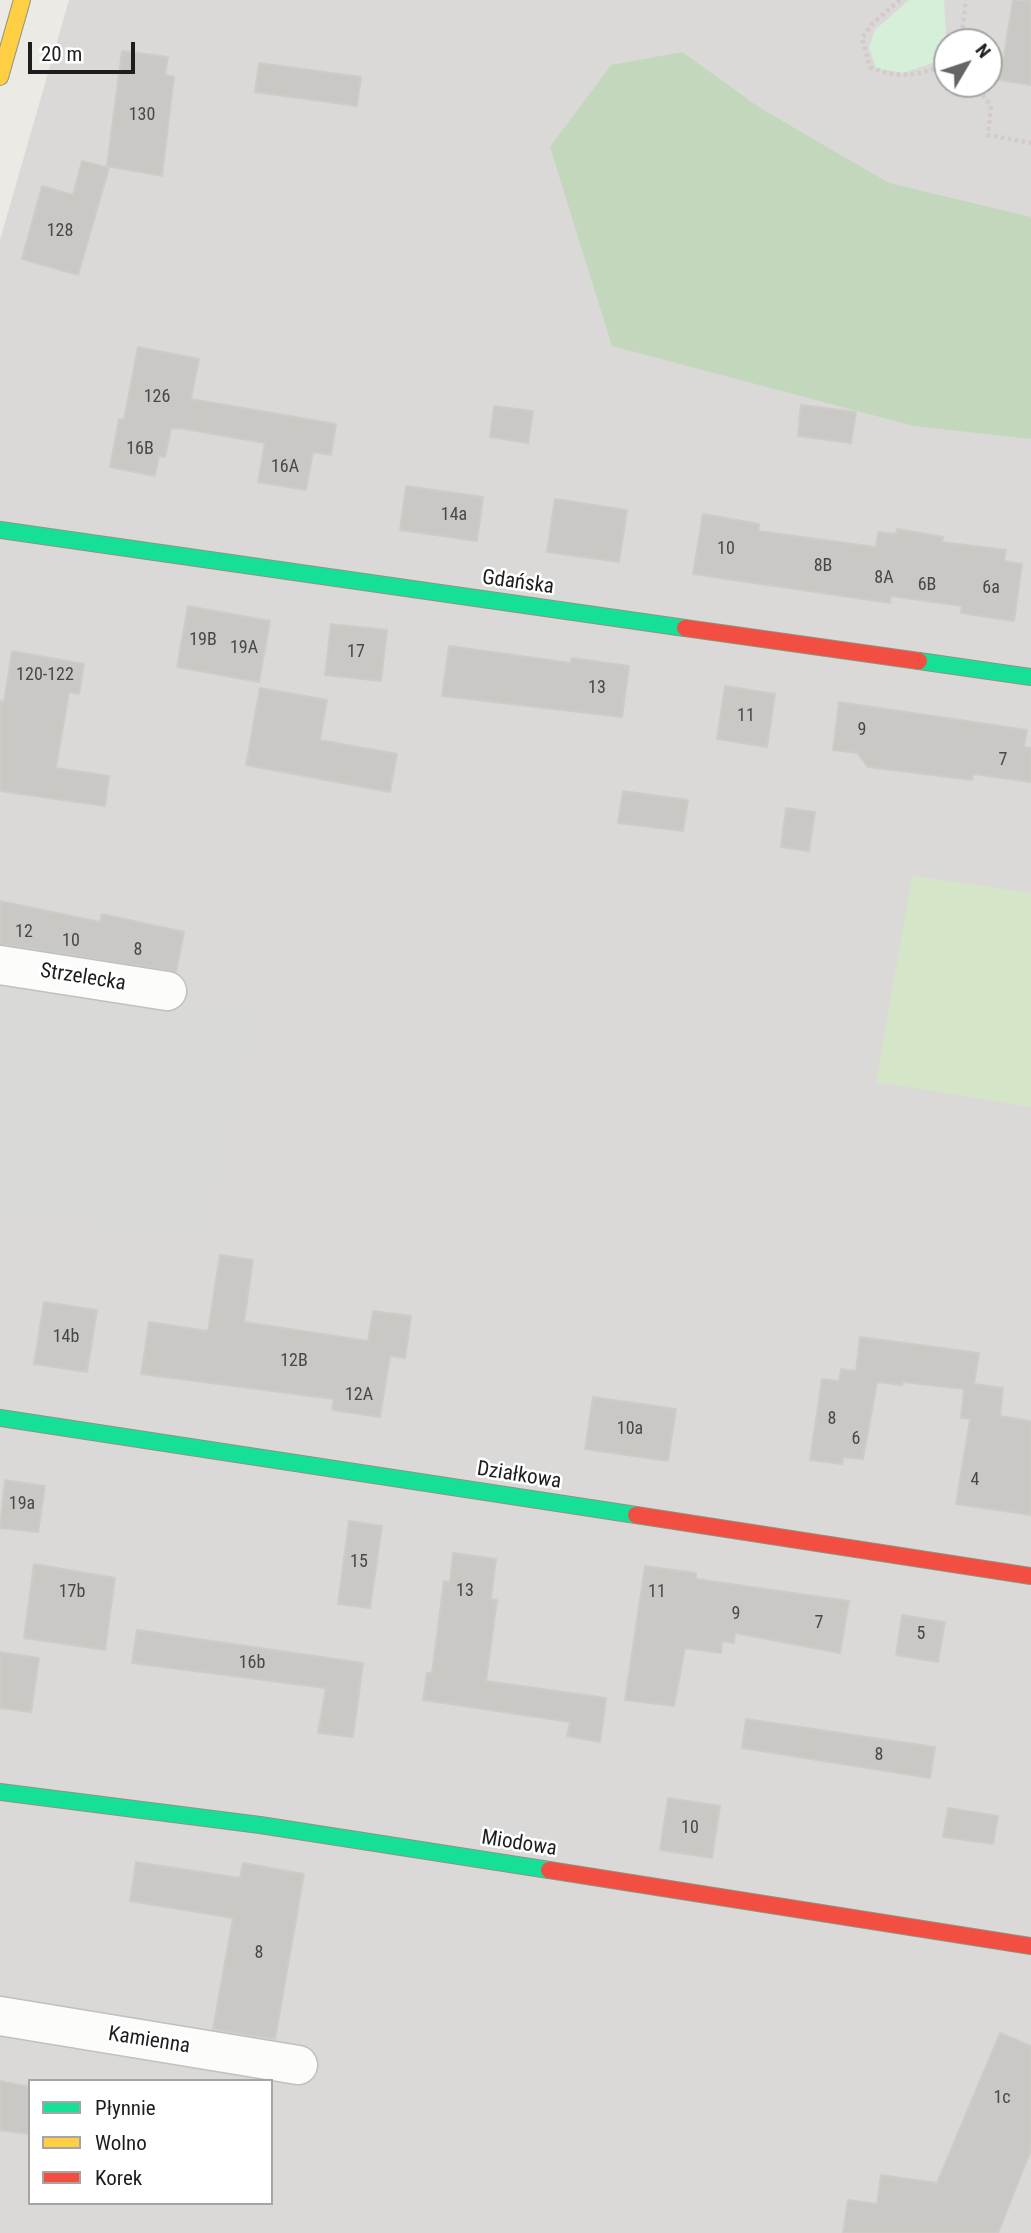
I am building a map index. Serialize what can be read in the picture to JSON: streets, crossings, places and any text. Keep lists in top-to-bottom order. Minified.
{"streets":{"street":["Gdańska","Strzelecka","Działkowa","Miodowa","Kamienna"]},"house_numbers":["130","128","126","16B","16A","14a","10","8B","8A","6B","6a","19B","19A","17","120-122","13","11","9","7","12","10","8","14b","12B","12A","8","10a","6","4","19a","15","13","17b","11","9","7","5","16b","8","10","8","1c"],"legend":["Płynnie","Wolno","Korek"],"scale_bar":"20 m","north":"top right"}
